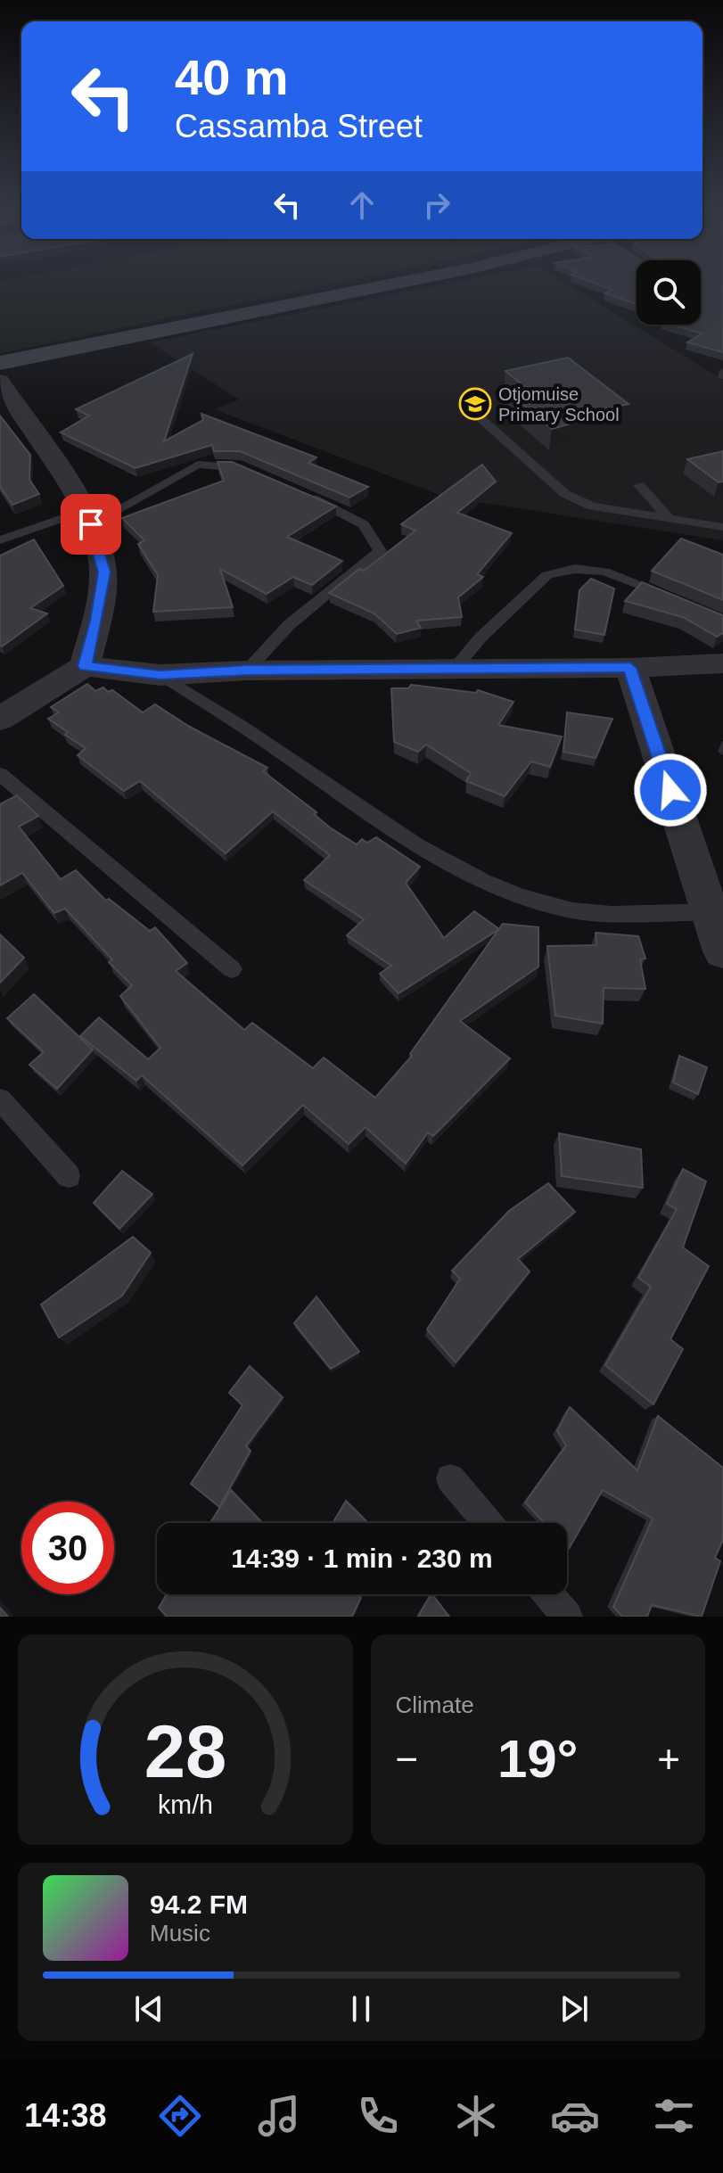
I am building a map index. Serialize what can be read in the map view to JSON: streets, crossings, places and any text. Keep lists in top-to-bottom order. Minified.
{"places":{"school or university":["Otjomuise Primary School"]},"page":{"turn":["40 m","Cassamba Street"],"limit":"30","trip":"14:39 · 1 min · 230 m","tile":"Climate","heat":["−","19°","+"],"song":["94.2 FM","Music"],"tabs":"14:38","gauge":["28","km/h"]}}
